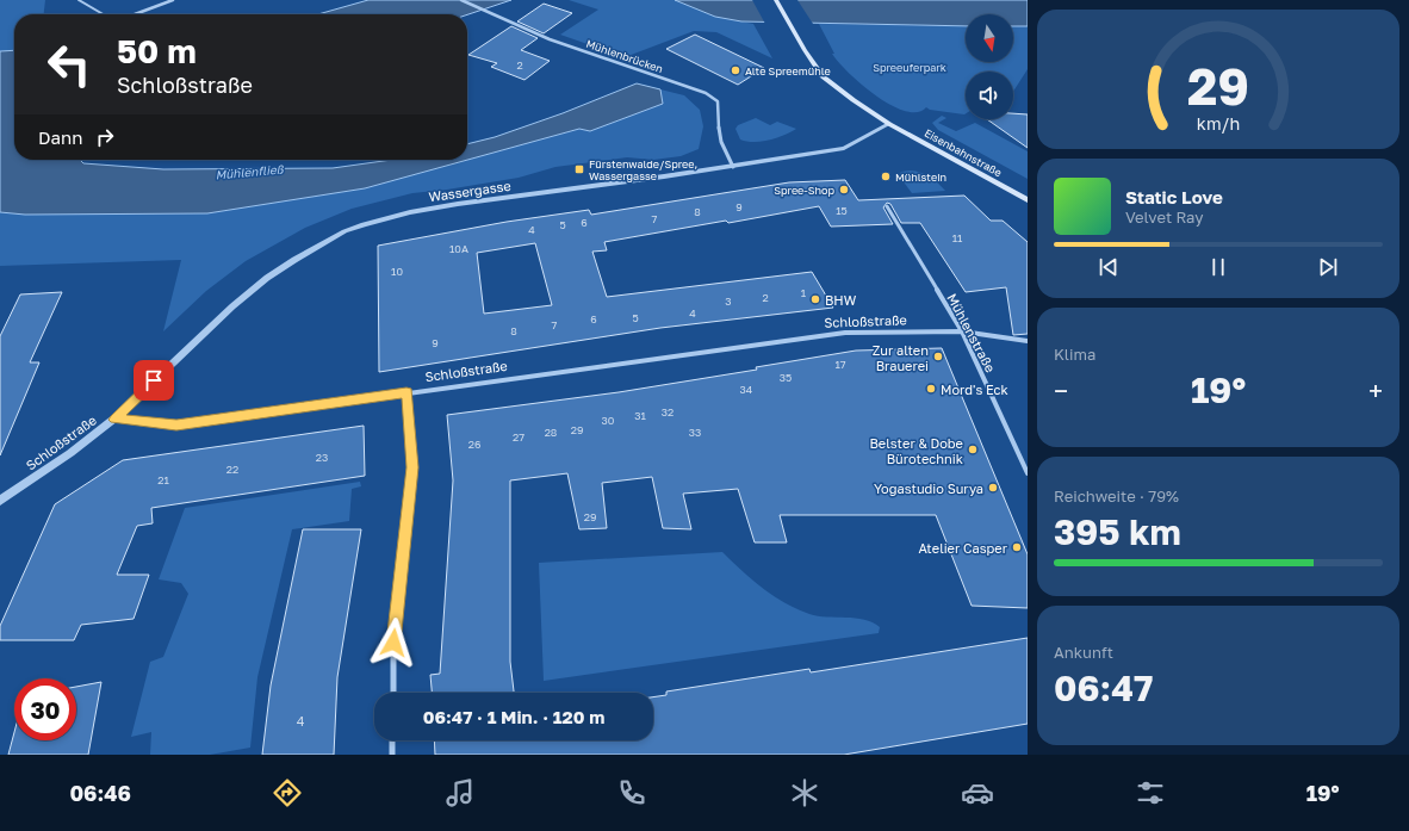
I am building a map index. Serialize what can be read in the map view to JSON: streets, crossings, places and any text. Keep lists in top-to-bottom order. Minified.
{"streets":{"main road":["Eisenbahnstraße"],"street":["Mühlenbrücken","Wassergasse","Schloßstraße","Mühlenstraße"]},"crossings":[["Mühlenbrücken","Wassergasse"],["Eisenbahnstraße","Wassergasse"],["Wassergasse","Schloßstraße"],["Schloßstraße","Mühlenstraße"]],"water":["Mühlenfließ"],"parks":["Spreeuferpark"],"places":{"other":["Alte Spreemühle","Mühlstein","Spree-Shop","BHW","Zur alten Brauerei","Mord's Eck","Belster & Dobe Bürotechnik","Yogastudio Surya","Atelier Casper"],"transit":["Fürstenwalde/Spree, Wassergasse"]},"house_numbers":["2","9","15","8","7","6","5","4","11","10A","10","1","2","3","4","5","6","7","8","9","17","35","34","32","31","30","29","28","33","27","26","23","22","21","29","4"],"north":"bottom","page":{"turn":["50 m","Schloßstraße"],"then":"Dann","song":["Static Love","Velvet Ray"],"tile":["Klima",["Reichweite · 79%","395 km"],["Ankunft","06:47"]],"heat":["−","19°","+"],"limit":"30","trip":"06:47 · 1 Min. · 120 m","tabs":["06:46","19°"],"gauge":["29","km/h"]}}
